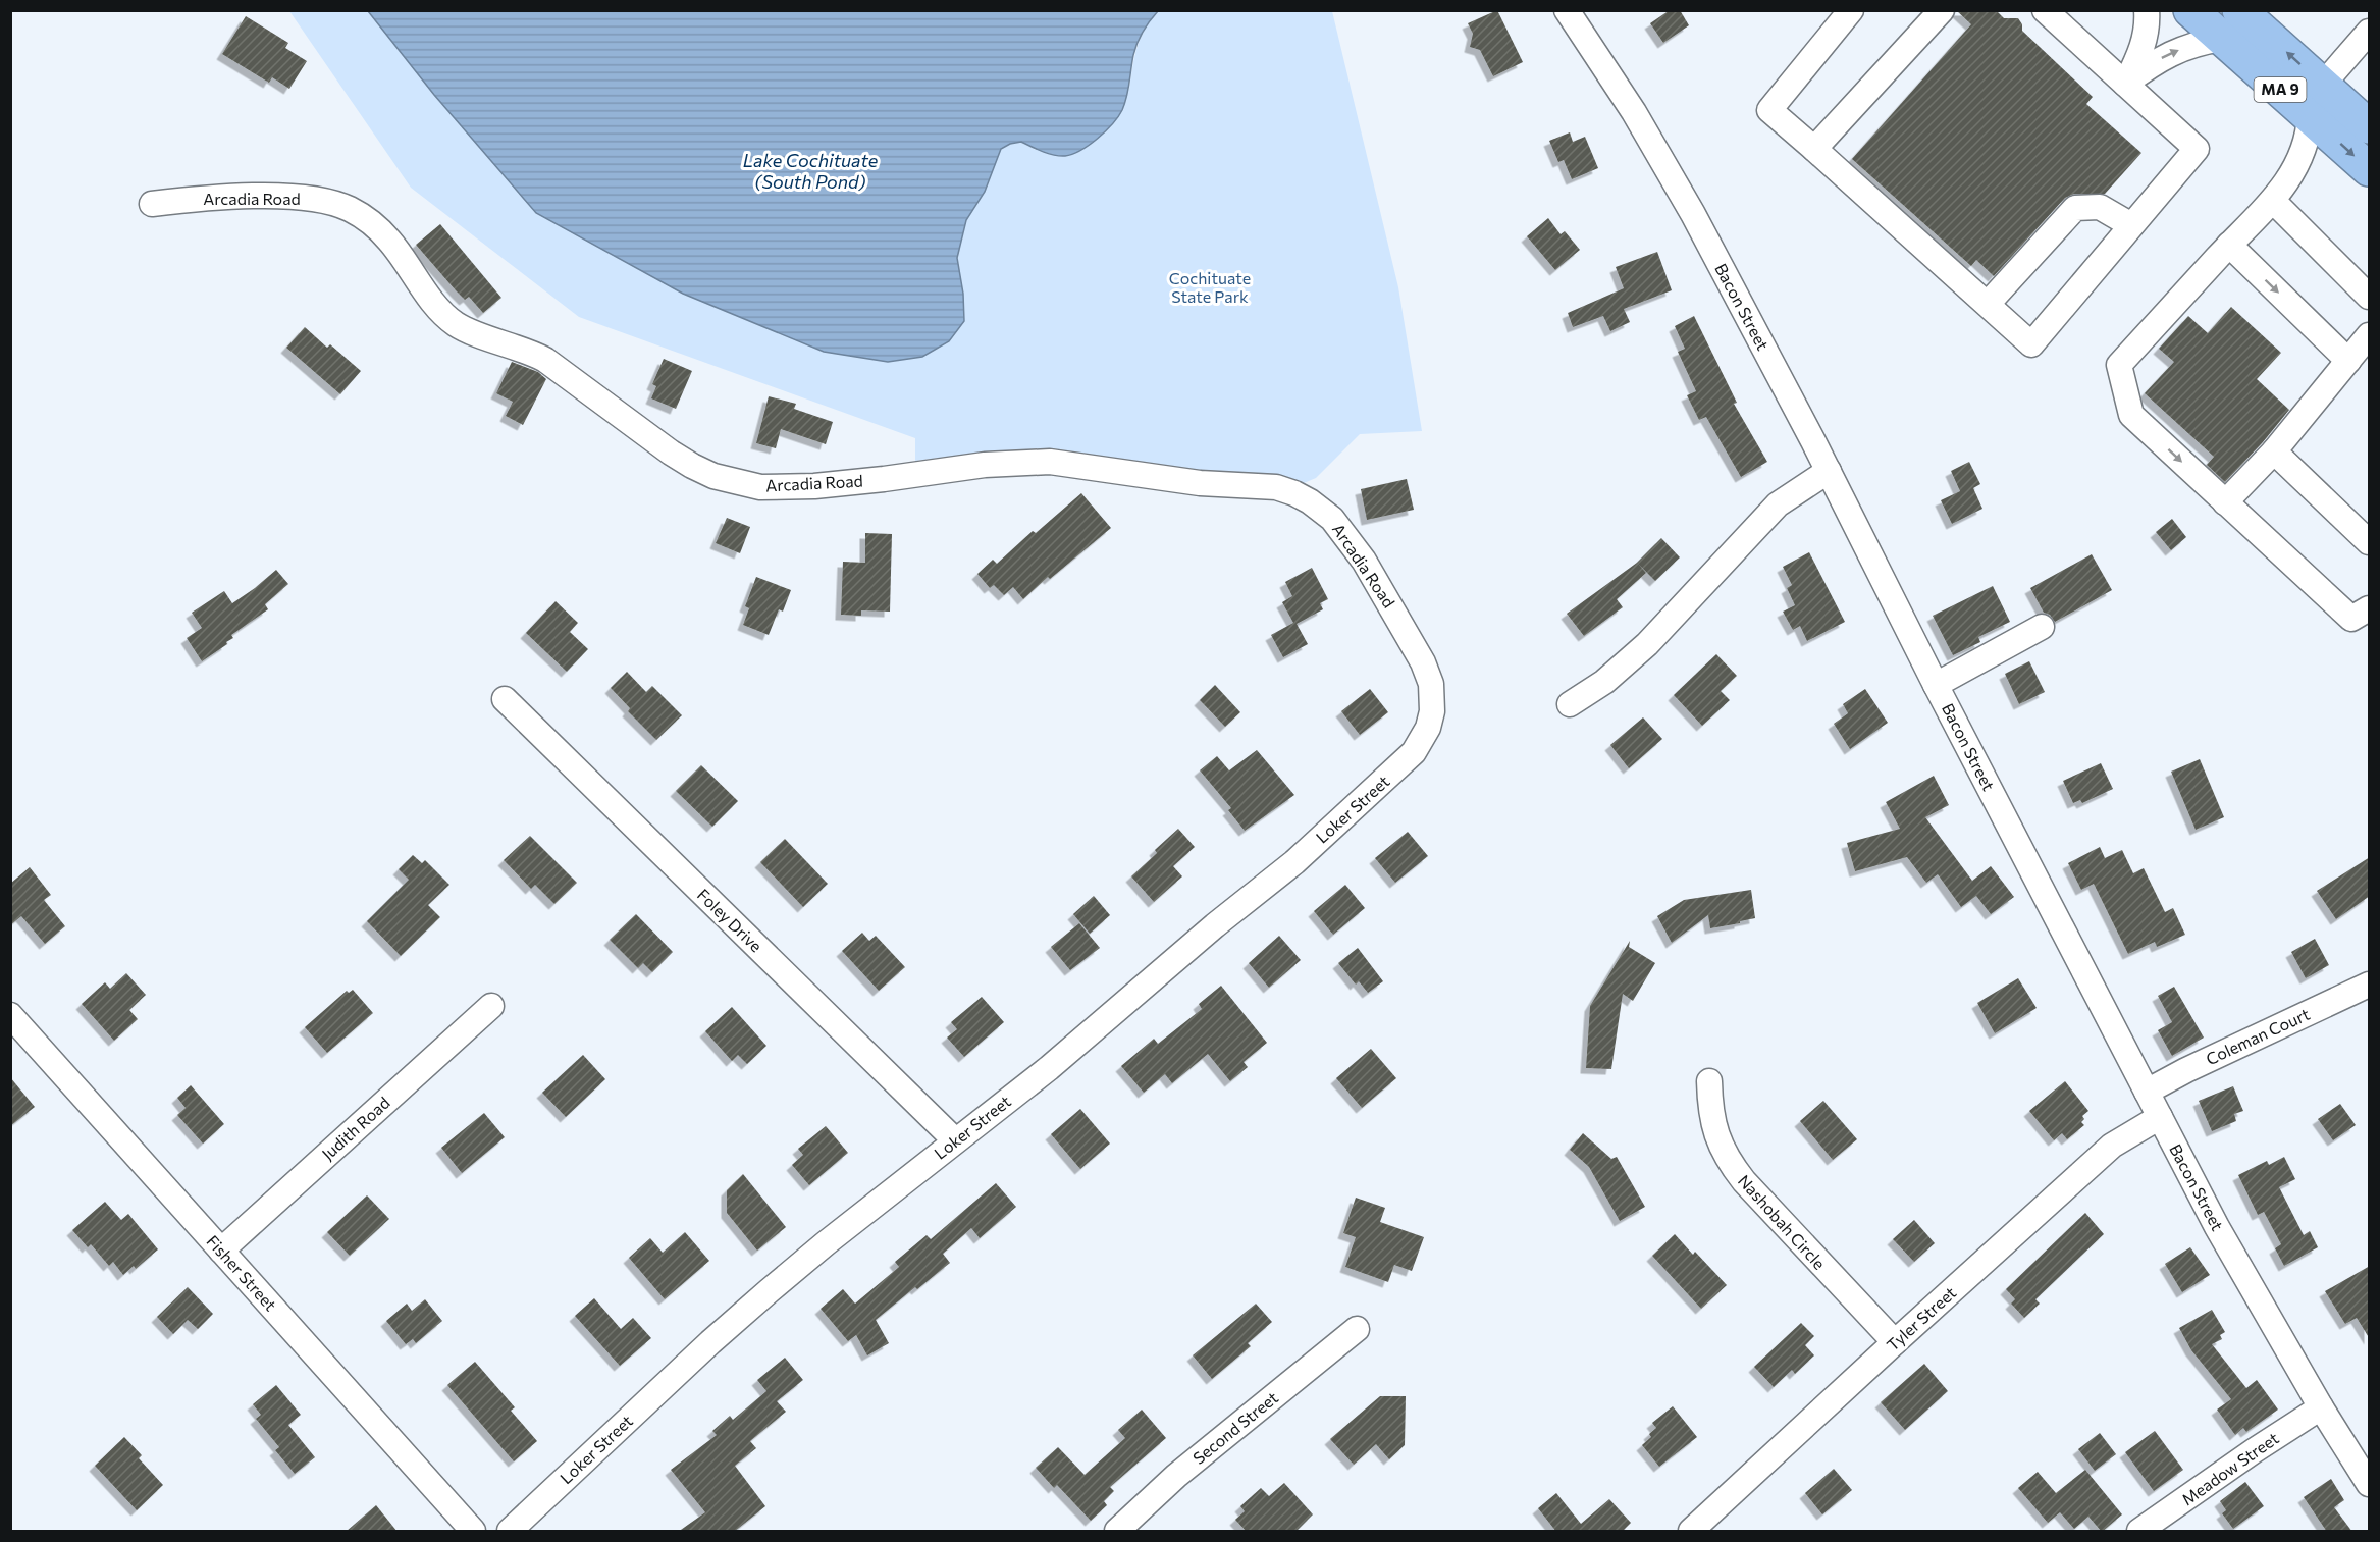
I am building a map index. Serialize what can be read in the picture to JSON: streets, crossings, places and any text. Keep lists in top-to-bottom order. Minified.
{"streets":{"highway":["MA 9"],"street":["Arcadia Road","Bacon Street","Loker Street","Foley Drive","Coleman Court","Judith Road","Nashobah Circle","Fisher Street","Tyler Street","Second Street","Meadow Street"]},"crossings":[["Arcadia Road","Loker Street"],["Bacon Street","Coleman Court"],["Bacon Street","Tyler Street"],["Bacon Street","Meadow Street"],["Loker Street","Foley Drive"],["Judith Road","Fisher Street"],["Nashobah Circle","Tyler Street"]],"water":["Lake Cochituate (South Pond)"],"parks":["Cochituate State Park"]}
